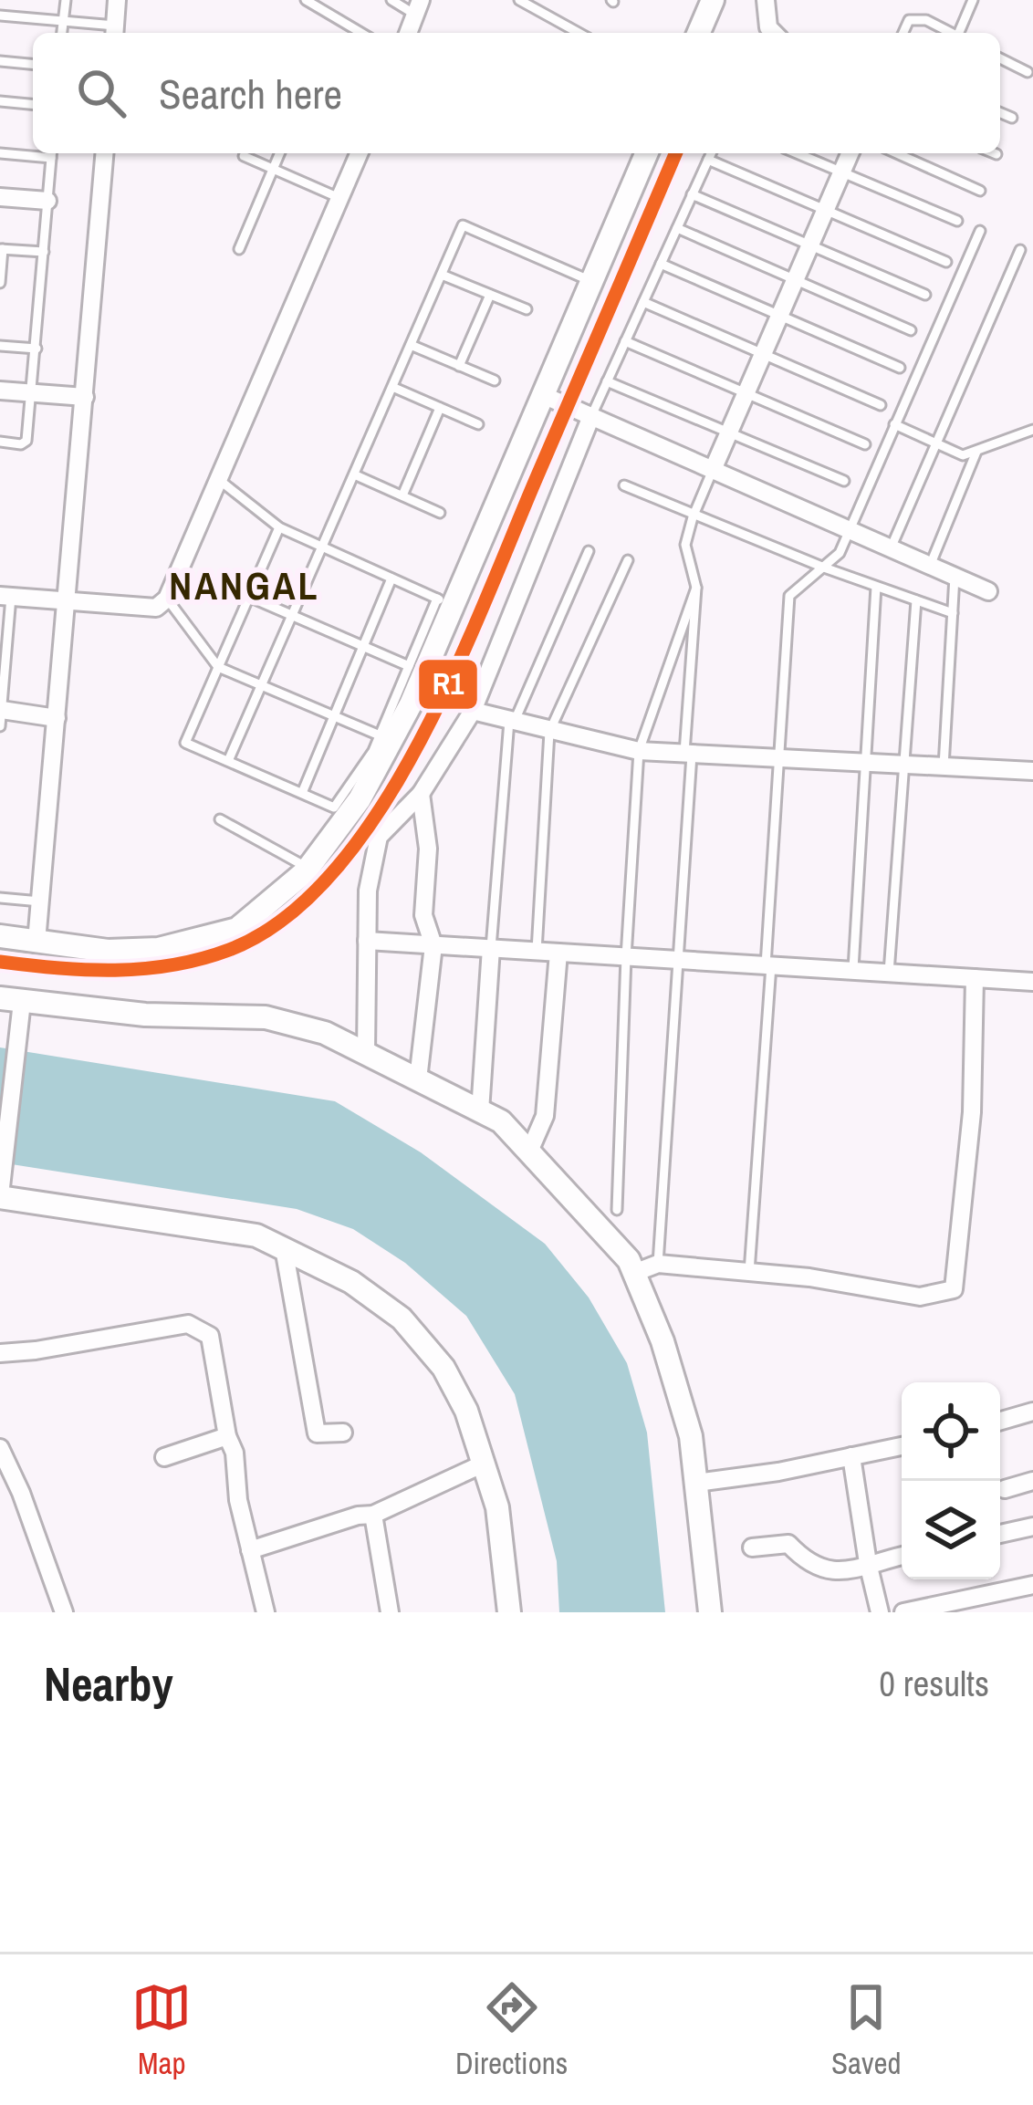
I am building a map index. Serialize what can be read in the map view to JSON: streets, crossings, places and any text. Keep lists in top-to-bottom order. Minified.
{"districts":["NANGAL"],"lines":["transit line R1"],"page":{"search":"Search here","heading":["Nearby","0 results"],"nav":["Map","Directions","Saved"]}}
